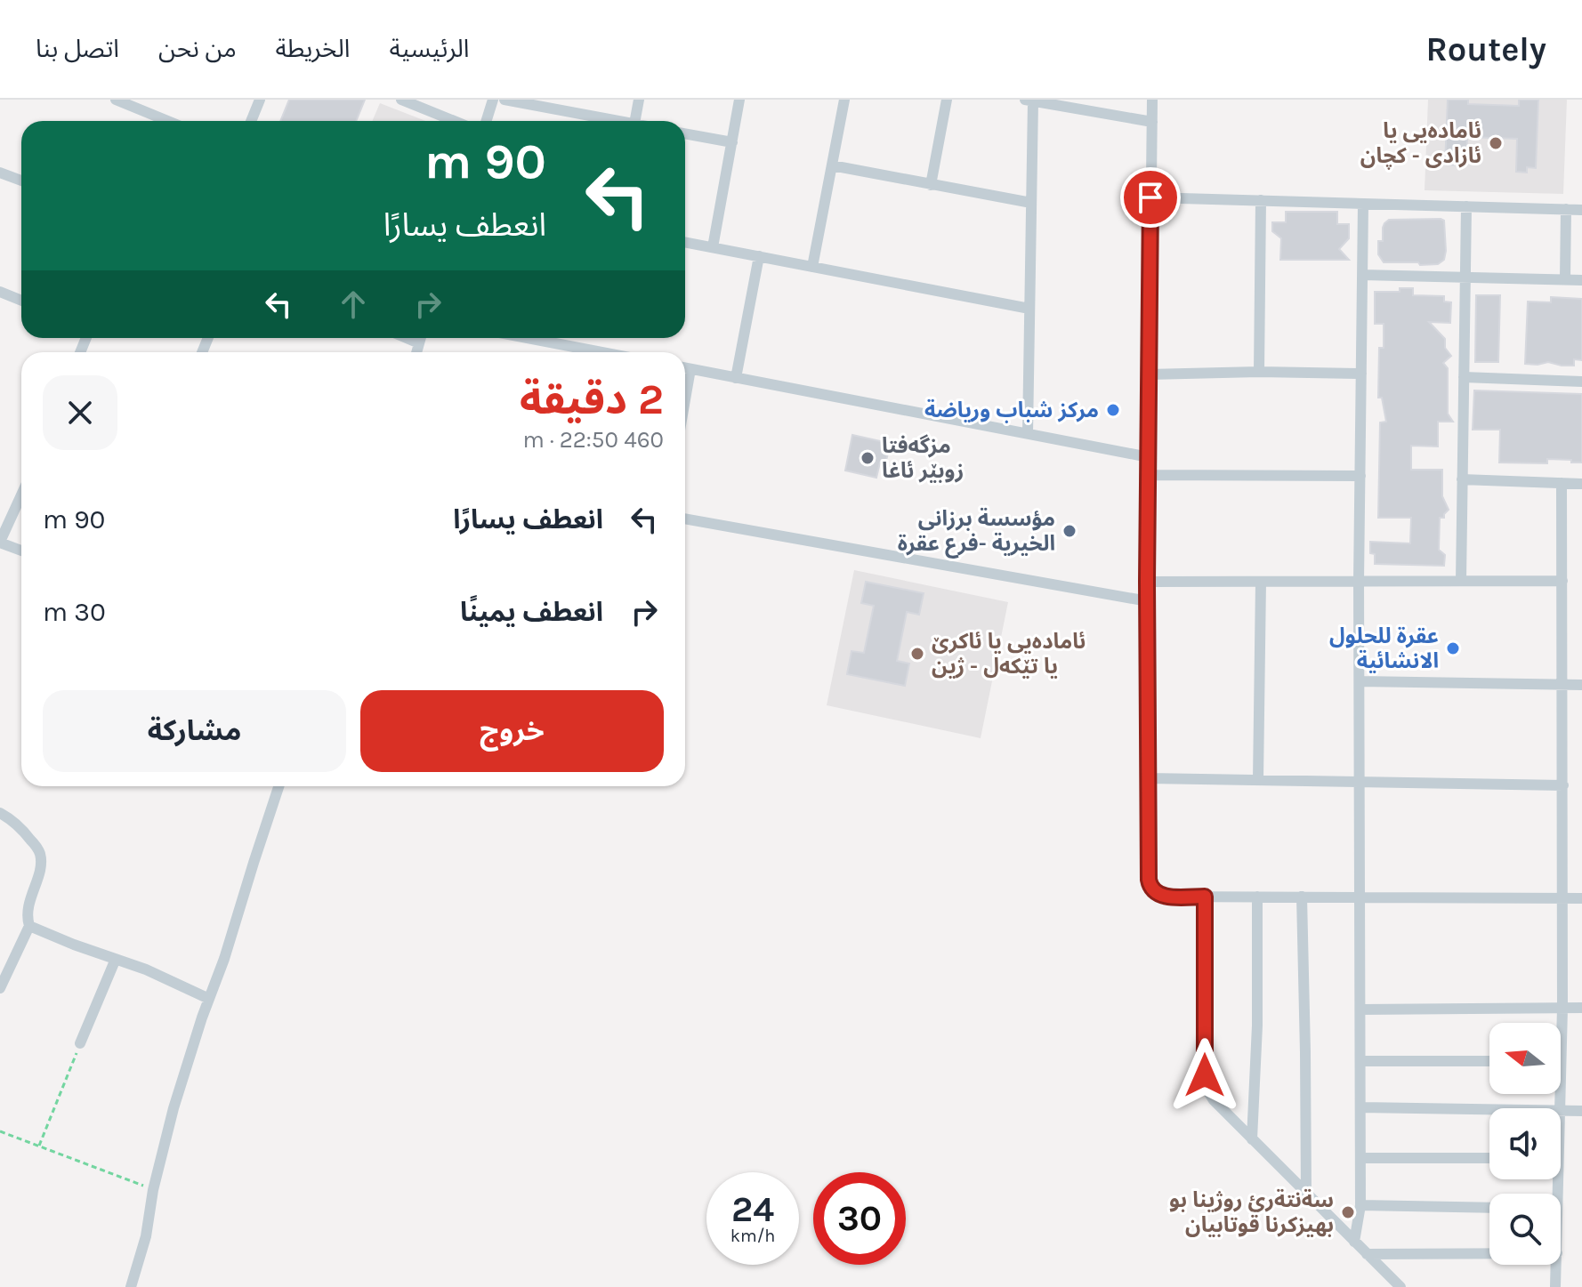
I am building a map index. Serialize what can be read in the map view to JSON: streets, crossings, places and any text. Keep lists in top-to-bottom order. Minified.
{"places":["ئامادەیی یا ئازادی - کچان","مركز شباب ورياضة","مزگەفتا زوبێر ئاغا","مؤسسة برزانى الخيرية -فرع عقرة","عقرة للحلول الانشائیة","ئامادەیی یا ئاکرێ یا تێکەل - ژین","سةنتةرئ روژينا بو بهيزكرنا قوتابيان"],"north":"left","page":{"header":"Routely","nav":["الرئيسية","الخريطة","من نحن","اتصل بنا"],"turn":["90 m","انعطف يسارًا"],"heading":["2 دقيقة","460 m · 22:50"],"list":[{"name":"انعطف يسارًا","value":"90 m"},{"name":"انعطف يمينًا","value":"30 m"}],"buttons":["خروج","مشاركة"],"speed":"24 km/h","limit":"30"}}
